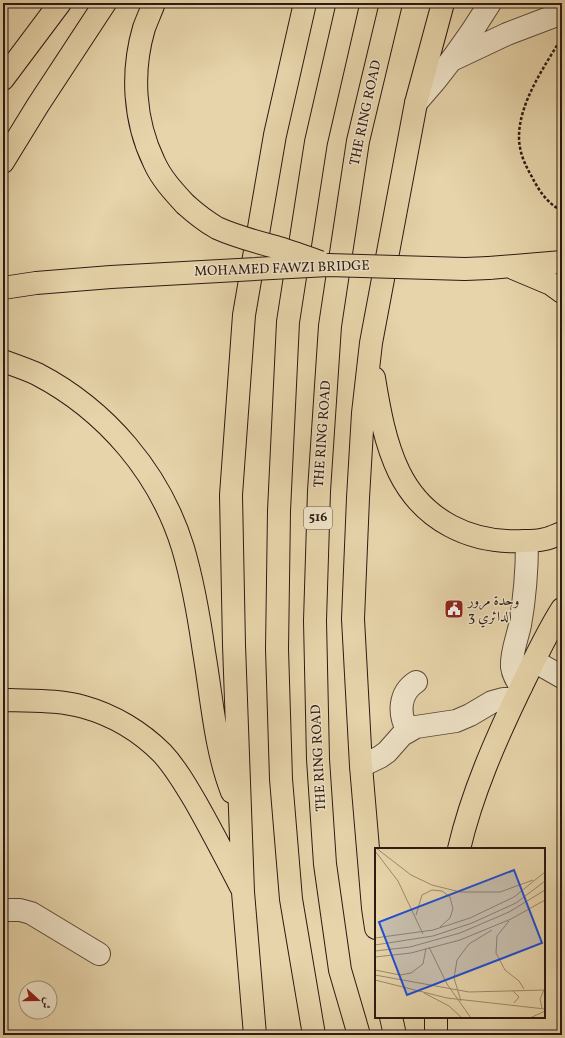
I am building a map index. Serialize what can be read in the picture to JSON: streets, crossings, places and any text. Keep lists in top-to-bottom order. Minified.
{"streets":{"main road":["THE RING ROAD","MOHAMED FAWZI BRIDGE","516"]},"places":{"public building":["وحدة مرور الدائري 3"]},"north":"right"}
